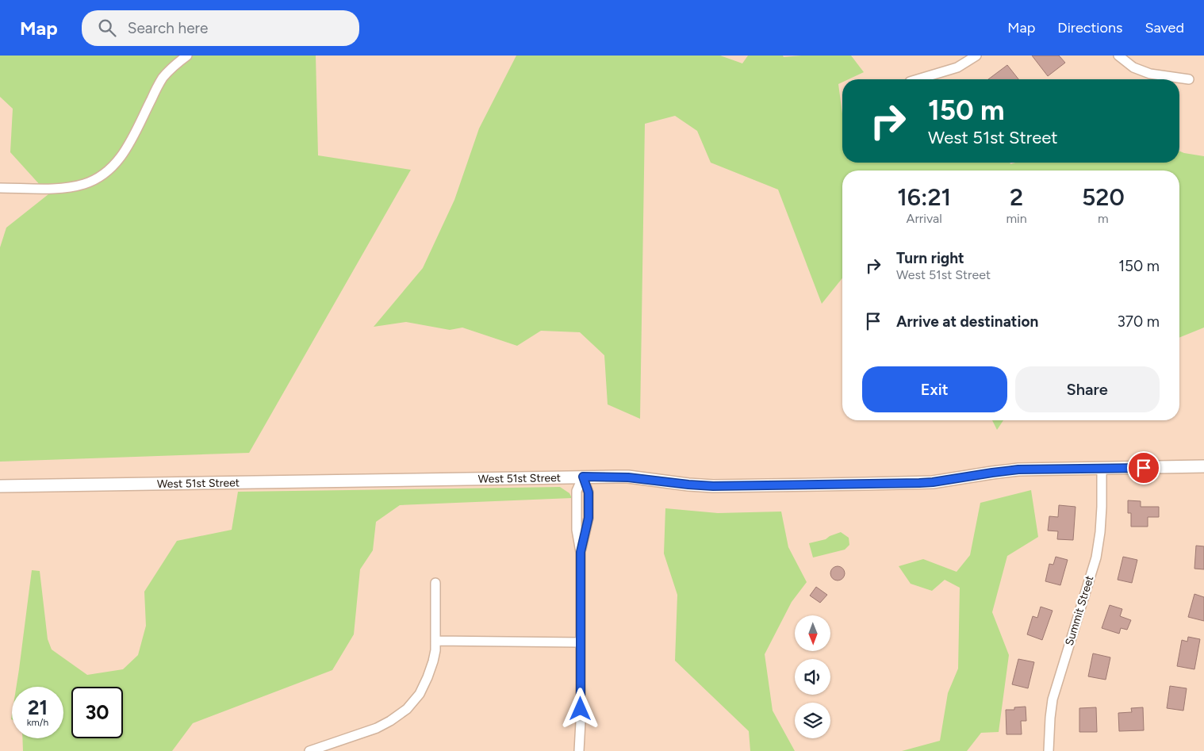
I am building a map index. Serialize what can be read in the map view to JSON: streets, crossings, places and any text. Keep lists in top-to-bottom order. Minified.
{"streets":{"street":["West 51st Street","Summit Street"]},"crossings":[["West 51st Street","Summit Street"]],"north":"bottom","page":{"header":"Map","search":"Search here","nav":["Map","Directions","Saved"],"turn":["150 m","West 51st Street"],"eta":["16:21","Arrival","2","min","520","m"],"list":[{"name":"Turn right","note":"West 51st Street","value":"150 m"},{"name":"Arrive at destination","value":"370 m"}],"buttons":["Exit","Share"],"speed":"21 km/h","limit":"30"}}
